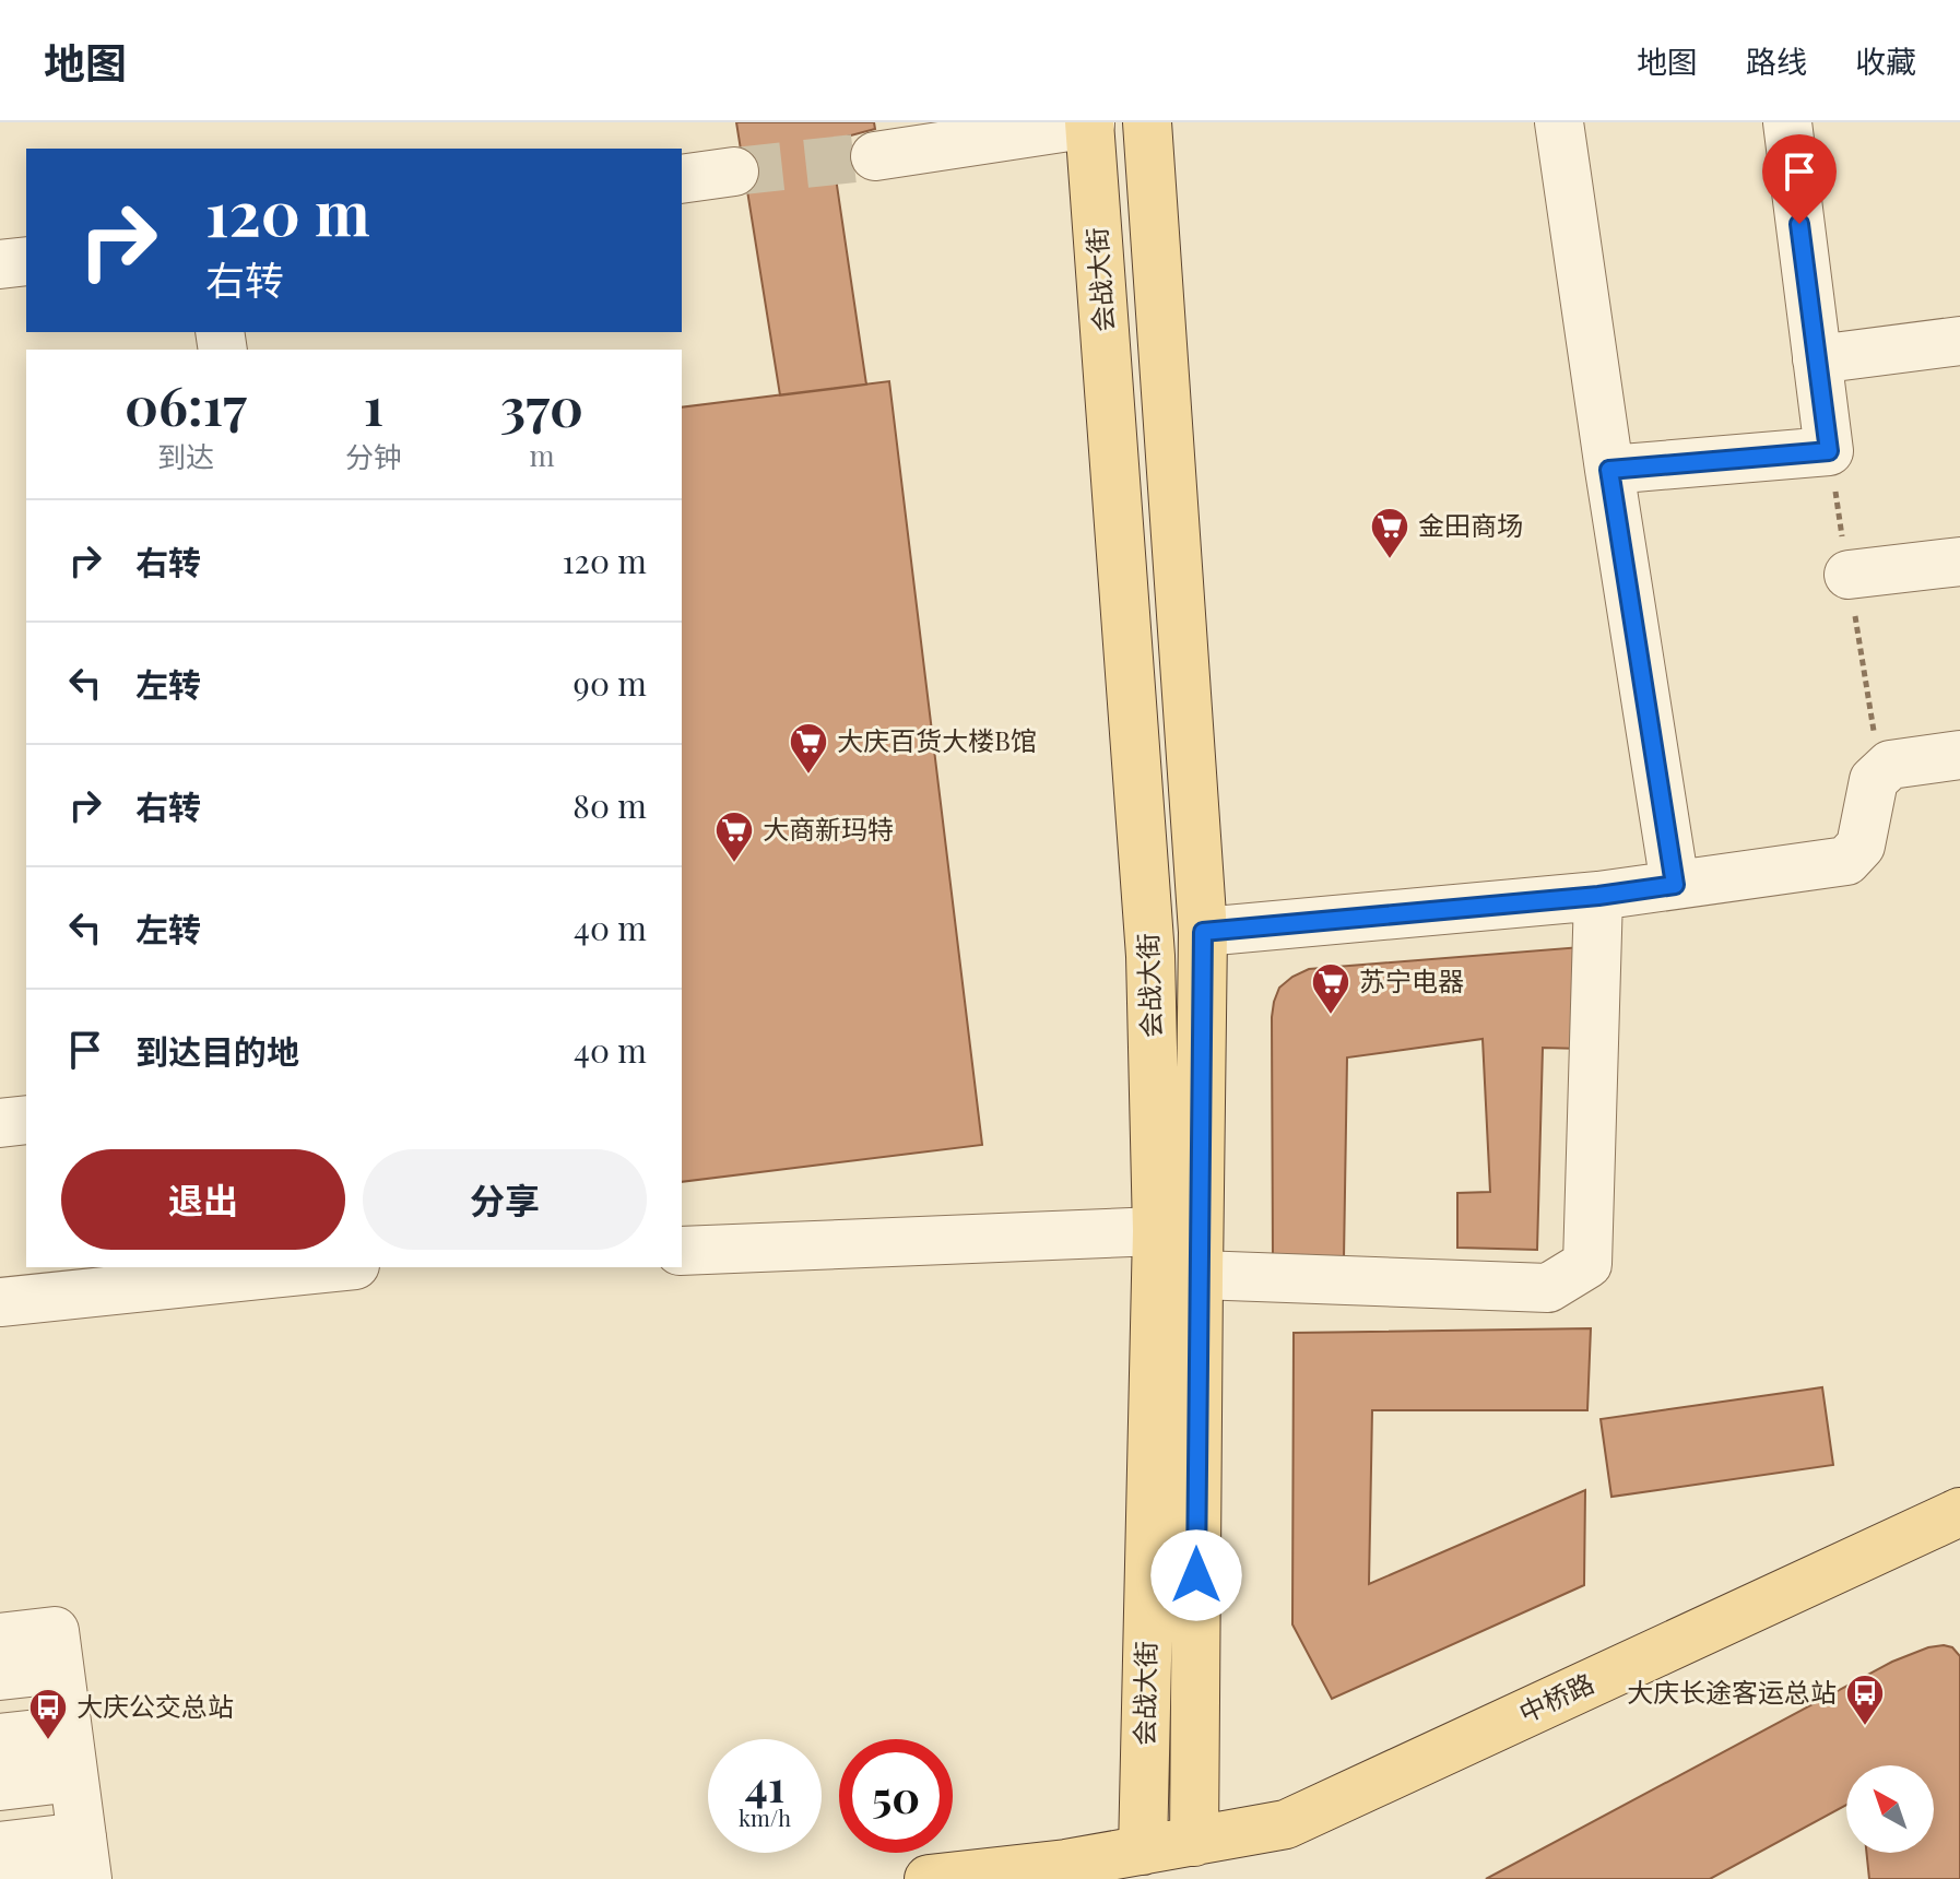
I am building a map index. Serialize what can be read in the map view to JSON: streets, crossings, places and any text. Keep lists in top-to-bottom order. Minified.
{"streets":{"main road":["会战大街","中桥路"]},"crossings":[["会战大街","中桥路"]],"places":{"supermarket":["金田商场","大庆百货大楼B馆","大商新玛特","苏宁电器"],"bus stop":["大庆长途客运总站","大庆公交总站"]},"north":"top left","page":{"header":"地图","nav":["地图","路线","收藏"],"turn":["120 m","右转"],"eta":["06:17","到达","1","分钟","370","m"],"list":[{"name":"右转","value":"120 m"},{"name":"左转","value":"90 m"},{"name":"右转","value":"80 m"},{"name":"左转","value":"40 m"},{"name":"到达目的地","value":"40 m"}],"buttons":["退出","分享"],"speed":"41 km/h","limit":"50"}}
